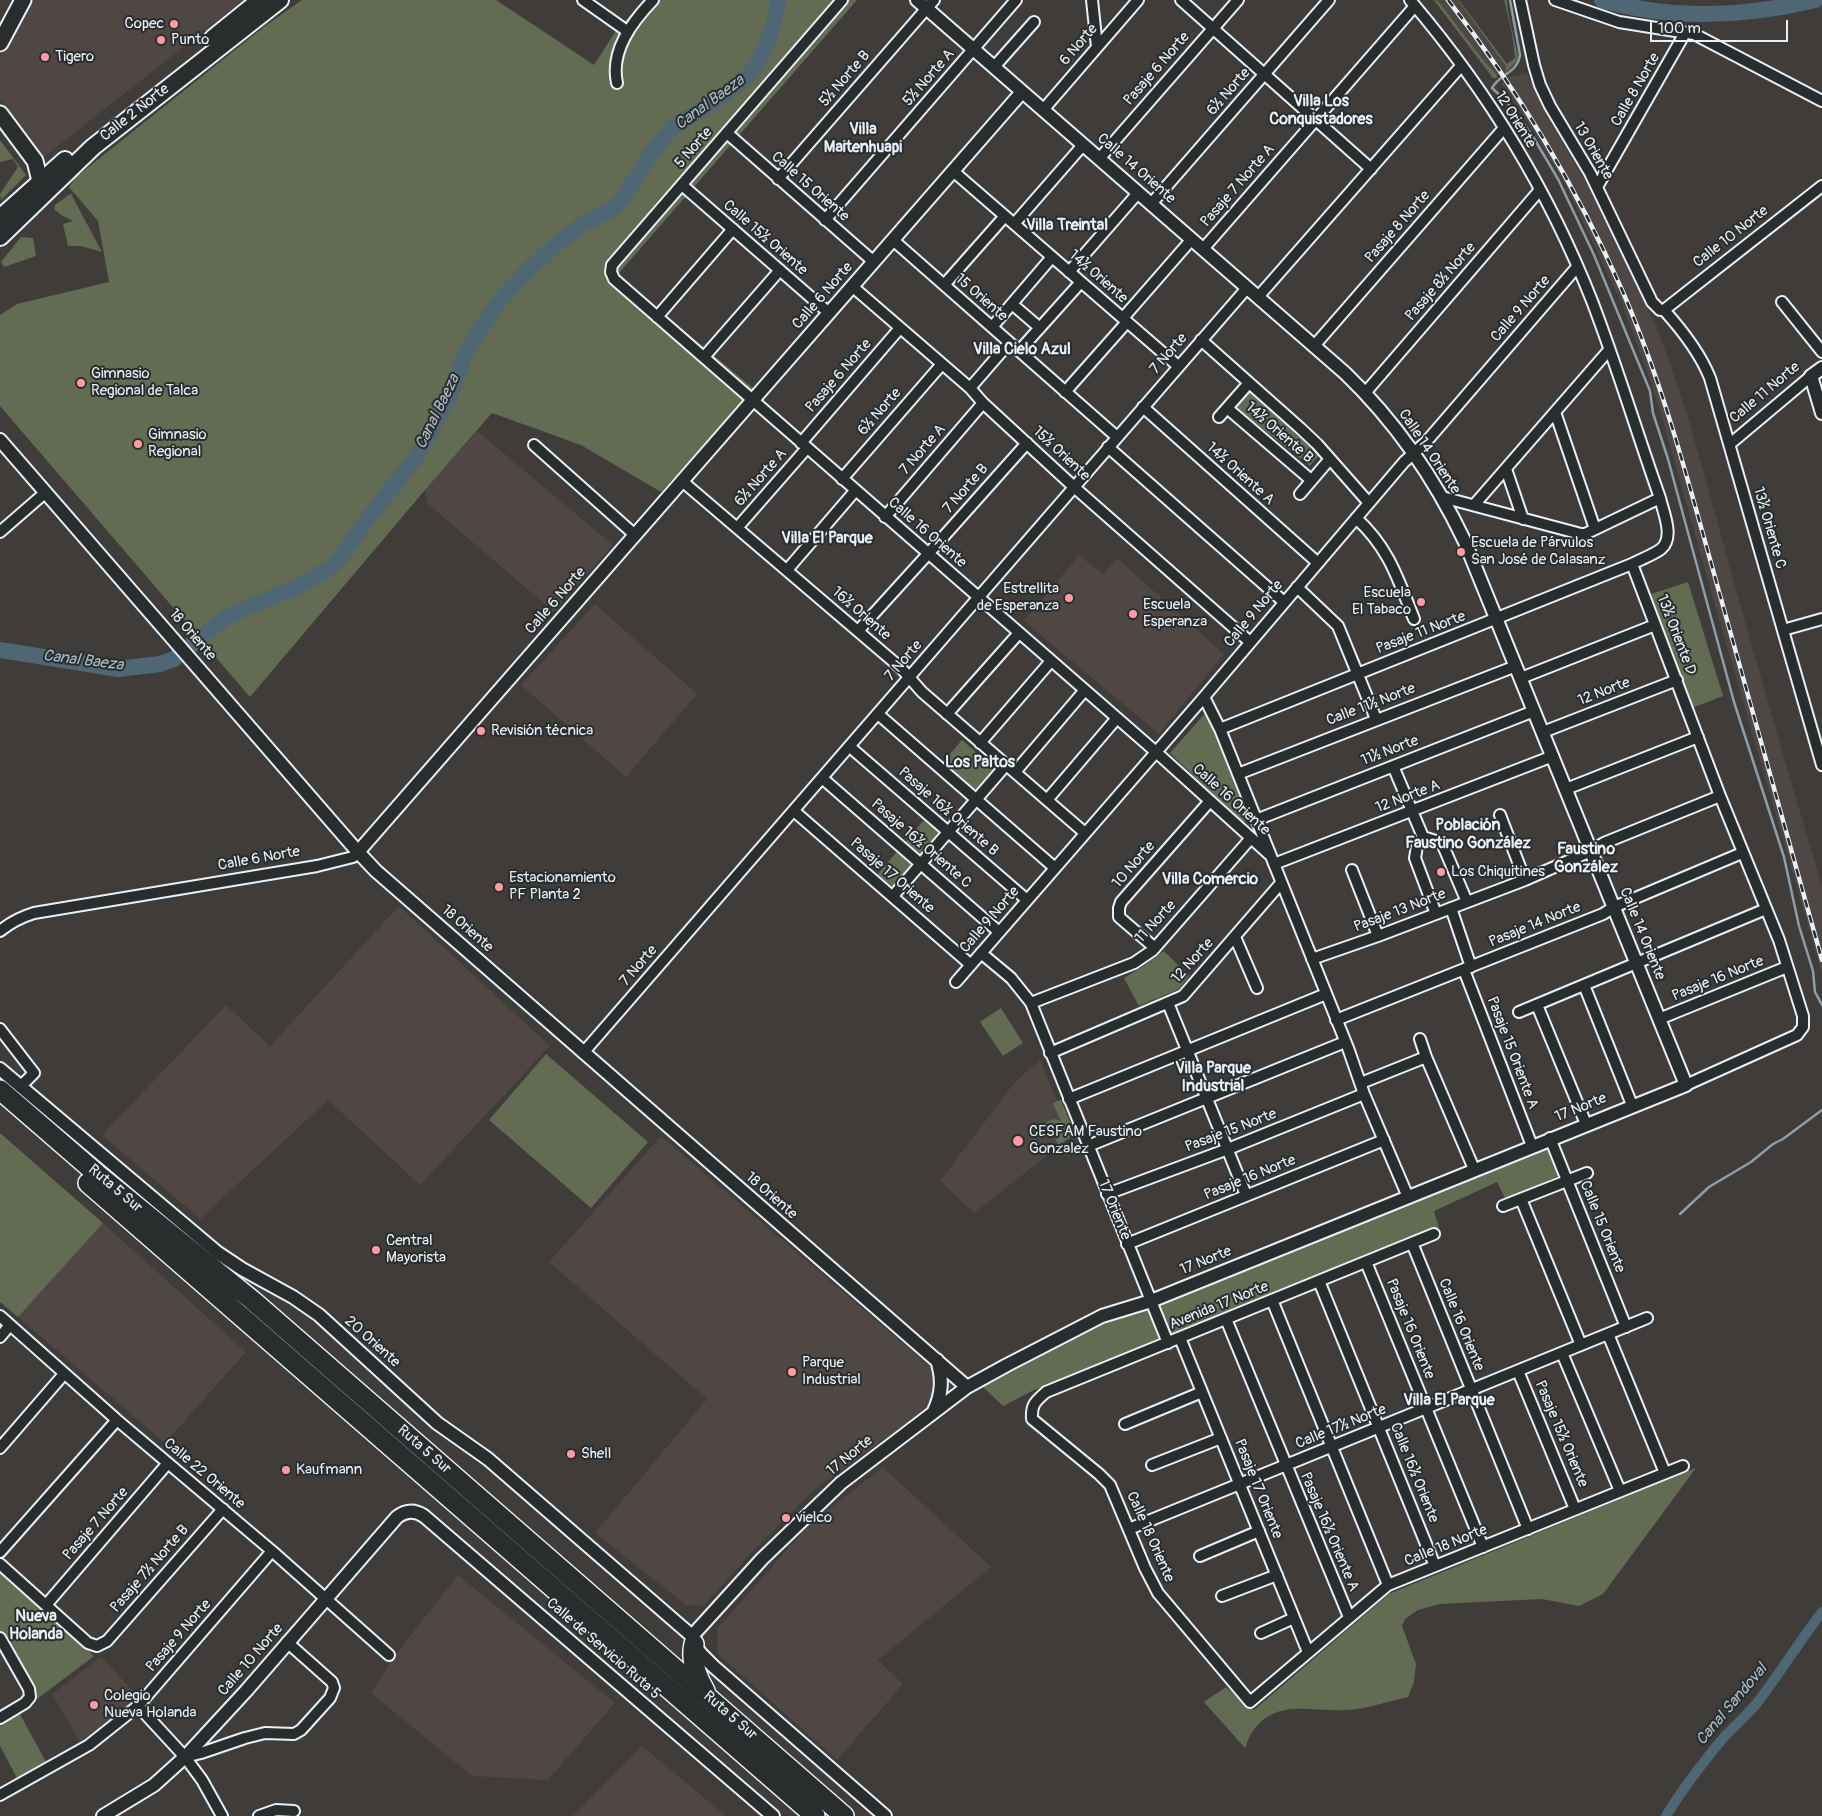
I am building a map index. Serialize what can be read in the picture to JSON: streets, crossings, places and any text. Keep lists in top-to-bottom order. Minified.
{"streets":{"highway":["Ruta 5 Sur"],"main road":["Calle 2 Norte"],"street":["6 Norte","Pasaje 6 Norte","5½ Norte A","5½ Norte B","Calle 8 Norte","6½ Norte","12 Oriente","5 Norte","13 Oriente","Calle 14 Oriente","Pasaje 7 Norte A","Calle 15 Oriente","Pasaje 8 Norte","Calle 10 Norte","Calle 15½ Oriente","14½ Oriente","Pasaje 8½ Norte","Calle 6 Norte","15 Oriente","Calle 9 Norte","7 Norte","Calle 11 Norte","14½ Oriente B","7 Norte A","15½ Oriente","14½ Oriente A","6½ Norte A","7 Norte B","13½ Oriente C","Calle 16 Oriente","16½ Oriente","Pasaje 11 Norte","18 Oriente","13½ Oriente D","12 Norte","Calle 11½ Norte","11½ Norte","12 Norte A","Pasaje 16½ Oriente B","Pasaje 16½ Oriente C","10 Norte","Pasaje 17 Oriente","Pasaje 13 Norte","11 Norte","Pasaje 14 Norte","Pasaje 16 Norte","Pasaje 15 Oriente A","17 Norte","Pasaje 15 Norte","17 Oriente","Avenida 17 Norte","Pasaje 16 Oriente","20 Oriente","Calle 17½ Norte","Pasaje 15½ Oriente","Calle 16½ Oriente","Calle 22 Oriente","Pasaje 7 Norte","Pasaje 16½ Oriente A","Calle 18 Oriente","Calle 18 Norte","Pasaje 7½ Norte B","Pasaje 9 Norte","Calle de Servicio Ruta 5"]},"crossings":[["6 Norte","Calle 14 Oriente"],["Pasaje 6 Norte","Calle 14 Oriente"],["Pasaje 6 Norte","15½ Oriente"],["Pasaje 6 Norte","6½ Norte A"],["Pasaje 6 Norte","Calle 16 Oriente"],["5½ Norte A","Calle 14 Oriente"],["5½ Norte A","Calle 15 Oriente"],["5½ Norte B","Calle 14 Oriente"],["5½ Norte B","Calle 15 Oriente"],["Calle 8 Norte","13 Oriente"],["6½ Norte","Calle 14 Oriente"],["6½ Norte","15½ Oriente"],["6½ Norte","Calle 16 Oriente"],["12 Oriente","Pasaje 8 Norte"],["12 Oriente","Pasaje 8½ Norte"],["12 Oriente","Calle 9 Norte"],["5 Norte","Calle 15 Oriente"],["5 Norte","Calle 15½ Oriente"],["5 Norte","Calle 16 Oriente"],["13 Oriente","Calle 10 Norte"],["13 Oriente","13½ Oriente C"],["Calle 14 Oriente","Pasaje 7 Norte A"],["Calle 14 Oriente","Pasaje 8 Norte"],["Calle 14 Oriente","Pasaje 8½ Norte"],["Calle 14 Oriente","Calle 6 Norte"],["Calle 14 Oriente","Calle 9 Norte"],["Calle 14 Oriente","7 Norte"],["Calle 14 Oriente","Pasaje 11 Norte"],["Calle 14 Oriente","12 Norte"],["Calle 14 Oriente","Calle 11½ Norte"],["Calle 14 Oriente","11½ Norte"],["Calle 14 Oriente","12 Norte A"],["Calle 14 Oriente","Pasaje 13 Norte"],["Calle 14 Oriente","Pasaje 14 Norte"],["Calle 14 Oriente","Pasaje 16 Norte"],["Calle 14 Oriente","17 Norte"],["Calle 15 Oriente","Calle 6 Norte"],["Calle 15 Oriente","17 Norte"],["Calle 15 Oriente","Calle 17½ Norte"],["Calle 10 Norte","13½ Oriente C"],["Calle 10 Norte","Calle 22 Oriente"],["Calle 10 Norte","Calle de Servicio Ruta 5"],["Calle 15½ Oriente","Calle 6 Norte"],["14½ Oriente","Calle 6 Norte"],["14½ Oriente","7 Norte"],["Calle 6 Norte","15 Oriente"],["Calle 6 Norte","15½ Oriente"],["Calle 6 Norte","Calle 16 Oriente"],["Calle 6 Norte","16½ Oriente"],["Calle 6 Norte","18 Oriente"],["15 Oriente","7 Norte"],["Calle 9 Norte","15½ Oriente"],["Calle 9 Norte","14½ Oriente A"],["Calle 9 Norte","Calle 16 Oriente"],["Calle 9 Norte","16½ Oriente"],["Calle 9 Norte","Pasaje 16½ Oriente B"],["Calle 9 Norte","Pasaje 16½ Oriente C"],["Calle 9 Norte","Pasaje 17 Oriente"],["Calle 9 Norte","17 Oriente"],["7 Norte","15½ Oriente"],["7 Norte","14½ Oriente A"],["7 Norte","Calle 16 Oriente"],["7 Norte","16½ Oriente"],["7 Norte","18 Oriente"],["7 Norte","Pasaje 16½ Oriente B"],["7 Norte","Pasaje 16½ Oriente C"],["7 Norte","Pasaje 17 Oriente"],["Calle 11 Norte","13½ Oriente C"],["7 Norte A","15½ Oriente"],["7 Norte A","Calle 16 Oriente"],["15½ Oriente","7 Norte B"],["6½ Norte A","Calle 16 Oriente"],["6½ Norte A","16½ Oriente"],["7 Norte B","Calle 16 Oriente"],["7 Norte B","16½ Oriente"],["Calle 16 Oriente","Pasaje 11 Norte"],["Calle 16 Oriente","12 Norte"],["Calle 16 Oriente","Calle 11½ Norte"],["Calle 16 Oriente","11½ Norte"],["Calle 16 Oriente","12 Norte A"],["Calle 16 Oriente","10 Norte"],["Calle 16 Oriente","Pasaje 13 Norte"],["Calle 16 Oriente","11 Norte"],["Calle 16 Oriente","Pasaje 14 Norte"],["Calle 16 Oriente","Pasaje 16 Norte"],["Calle 16 Oriente","17 Norte"],["Calle 16 Oriente","Pasaje 15 Norte"],["Calle 16 Oriente","Avenida 17 Norte"],["Calle 16 Oriente","Calle 17½ Norte"],["Calle 16 Oriente","Calle 18 Norte"],["Pasaje 11 Norte","13½ Oriente D"],["18 Oriente","17 Norte"],["13½ Oriente D","12 Norte"],["13½ Oriente D","Pasaje 13 Norte"],["13½ Oriente D","Pasaje 14 Norte"],["13½ Oriente D","Pasaje 16 Norte"],["13½ Oriente D","17 Norte"],["12 Norte","17 Oriente"],["10 Norte","11 Norte"],["Pasaje 17 Oriente","Avenida 17 Norte"],["Pasaje 17 Oriente","Calle 17½ Norte"],["Pasaje 17 Oriente","Calle 18 Norte"],["Pasaje 13 Norte","Pasaje 15 Oriente A"],["11 Norte","17 Oriente"],["Pasaje 14 Norte","Pasaje 15 Oriente A"],["Pasaje 16 Norte","17 Oriente"],["Pasaje 15 Oriente A","17 Norte"],["17 Norte","17 Oriente"],["17 Norte","20 Oriente"],["Pasaje 15 Norte","17 Oriente"],["17 Oriente","Avenida 17 Norte"],["Avenida 17 Norte","Pasaje 16 Oriente"],["Avenida 17 Norte","Calle 16½ Oriente"],["Avenida 17 Norte","Pasaje 16½ Oriente A"],["Avenida 17 Norte","Calle 18 Oriente"],["Pasaje 16 Oriente","Calle 17½ Norte"],["Pasaje 16 Oriente","Calle 18 Norte"],["Calle 17½ Norte","Pasaje 15½ Oriente"],["Calle 17½ Norte","Calle 16½ Oriente"],["Calle 17½ Norte","Pasaje 16½ Oriente A"],["Calle 17½ Norte","Calle 18 Oriente"],["Pasaje 15½ Oriente","Calle 18 Norte"],["Calle 16½ Oriente","Calle 18 Norte"],["Calle 22 Oriente","Pasaje 7 Norte"],["Calle 22 Oriente","Pasaje 7½ Norte B"],["Calle 22 Oriente","Pasaje 9 Norte"],["Pasaje 7 Norte","Pasaje 7½ Norte B"],["Pasaje 16½ Oriente A","Calle 18 Norte"],["Calle 18 Oriente","Calle 18 Norte"]],"districts":["Villa Los Conquistadores","Villa Maitenhuapi","Villa Treintal","Villa Cielo Azul","Villa El Parque","Los Paltos","Población Faustino González","Faustino González","Villa Comercio","Villa Parque Industrial","Villa El Parque","Nueva Holanda"],"water":["Canal Baeza","Canal Sandoval"],"places":["Copec","Punto","Tigero","Gimnasio Regional de Talca","Gimnasio Regional","Escuela de Párvulos San José de Calasanz","Estrellita de Esperanza","Escuela El Tabaco","Escuela Esperanza","Revisión técnica","Los Chiquitines","Estacionamiento PF Planta 2","CESFAM Faustino Gonzalez","Central Mayorista","Parque Industrial","Shell","Kaufmann","vielco","Colegio Nueva Holanda"],"scale_bar":"100 m"}
